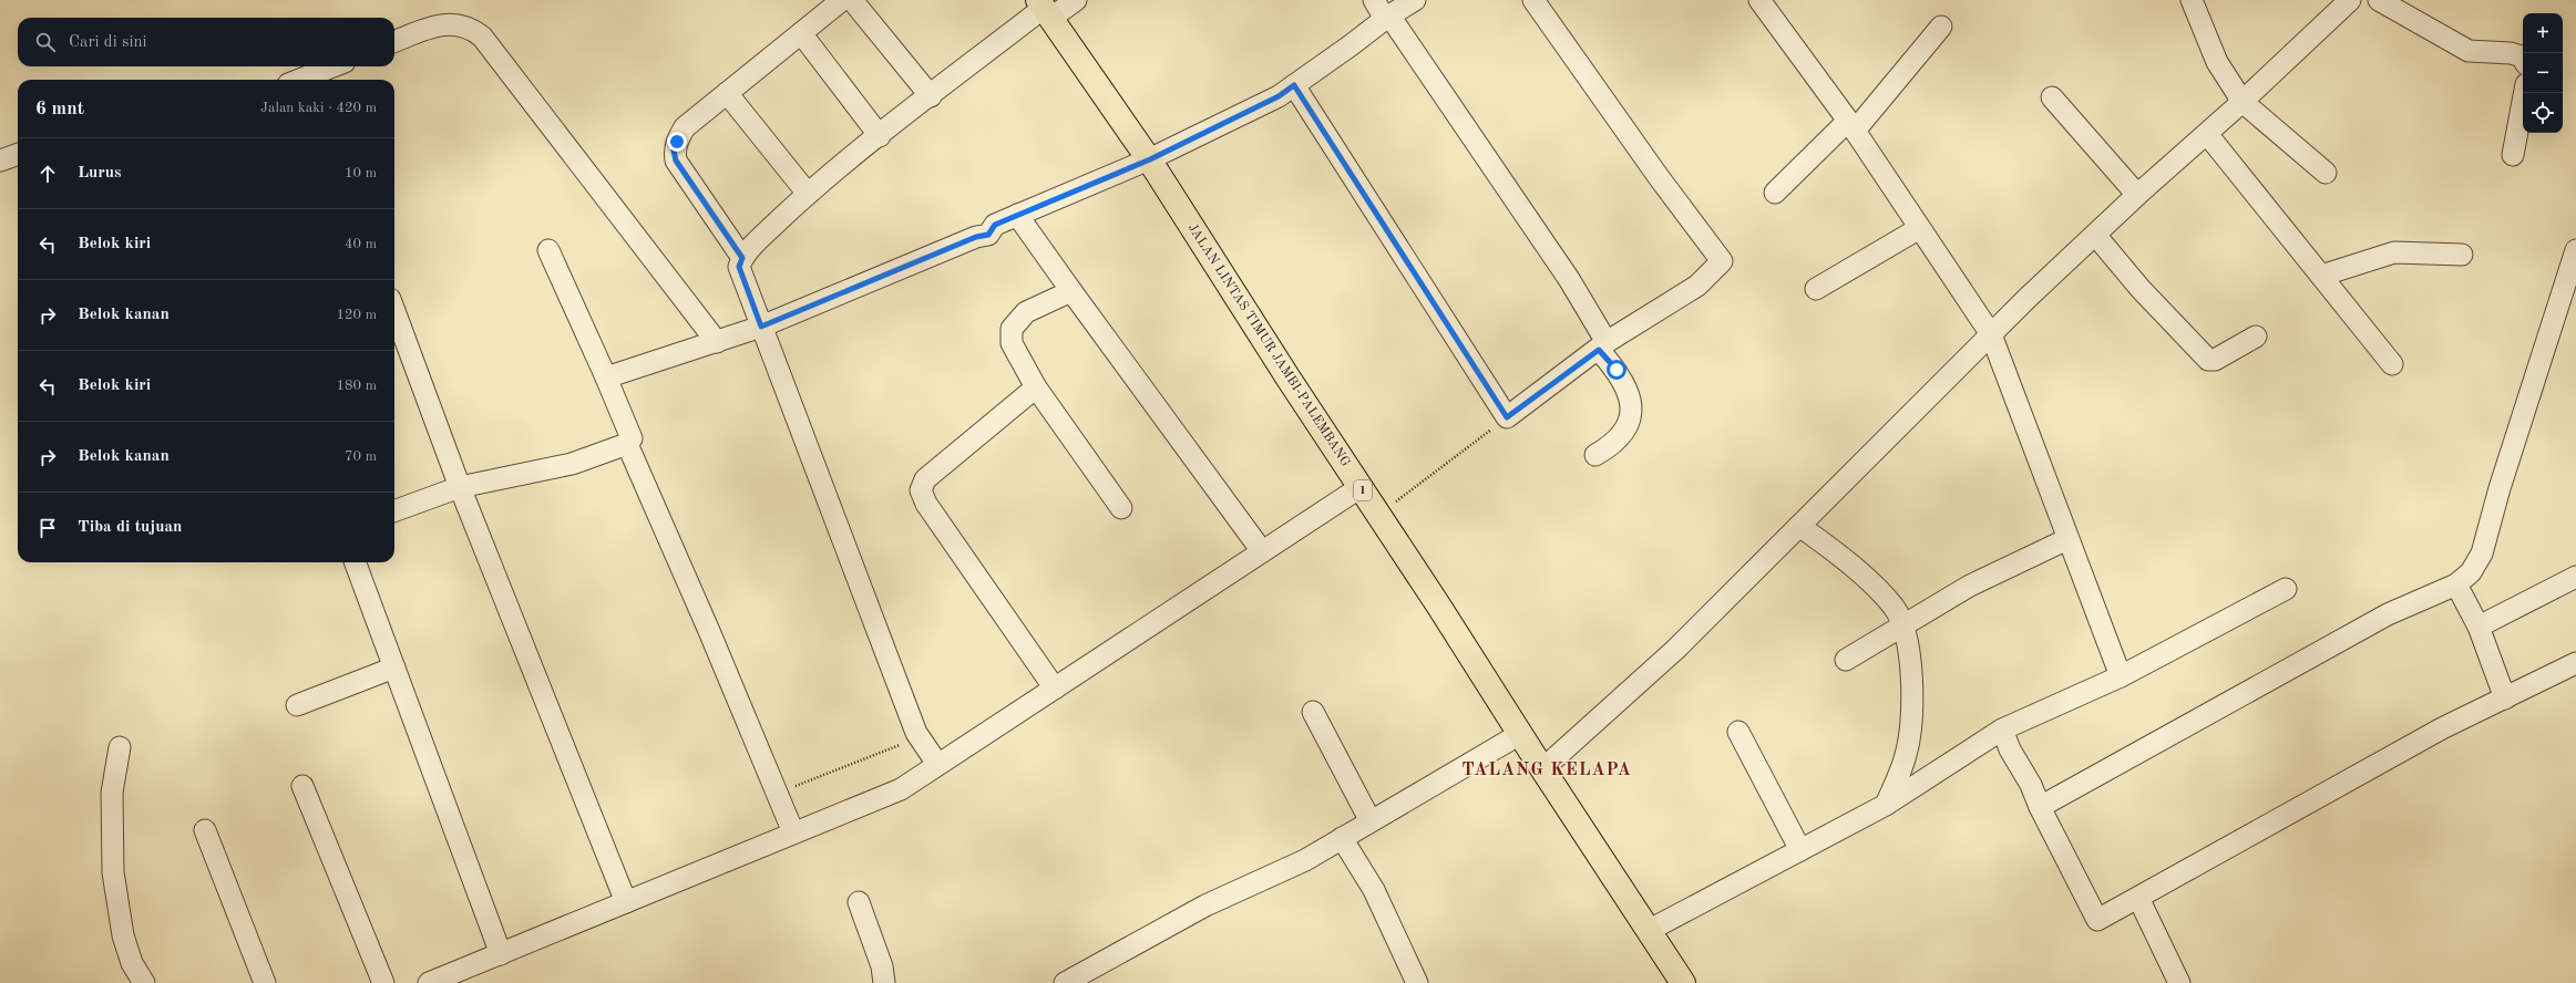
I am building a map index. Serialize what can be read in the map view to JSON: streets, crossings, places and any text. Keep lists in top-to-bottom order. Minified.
{"streets":{"highway":["JALAN LINTAS TIMUR JAMBI-PALEMBANG","1"]},"districts":["TALANG KELAPA"],"page":{"map_buttons":["+","−"],"search":"Cari di sini","heading":["6 mnt","Jalan kaki · 420 m"],"list":[["Lurus","10 m"],["Belok kiri","40 m"],["Belok kanan","120 m"],["Belok kiri","180 m"],["Belok kanan","70 m"],"Tiba di tujuan"]}}
